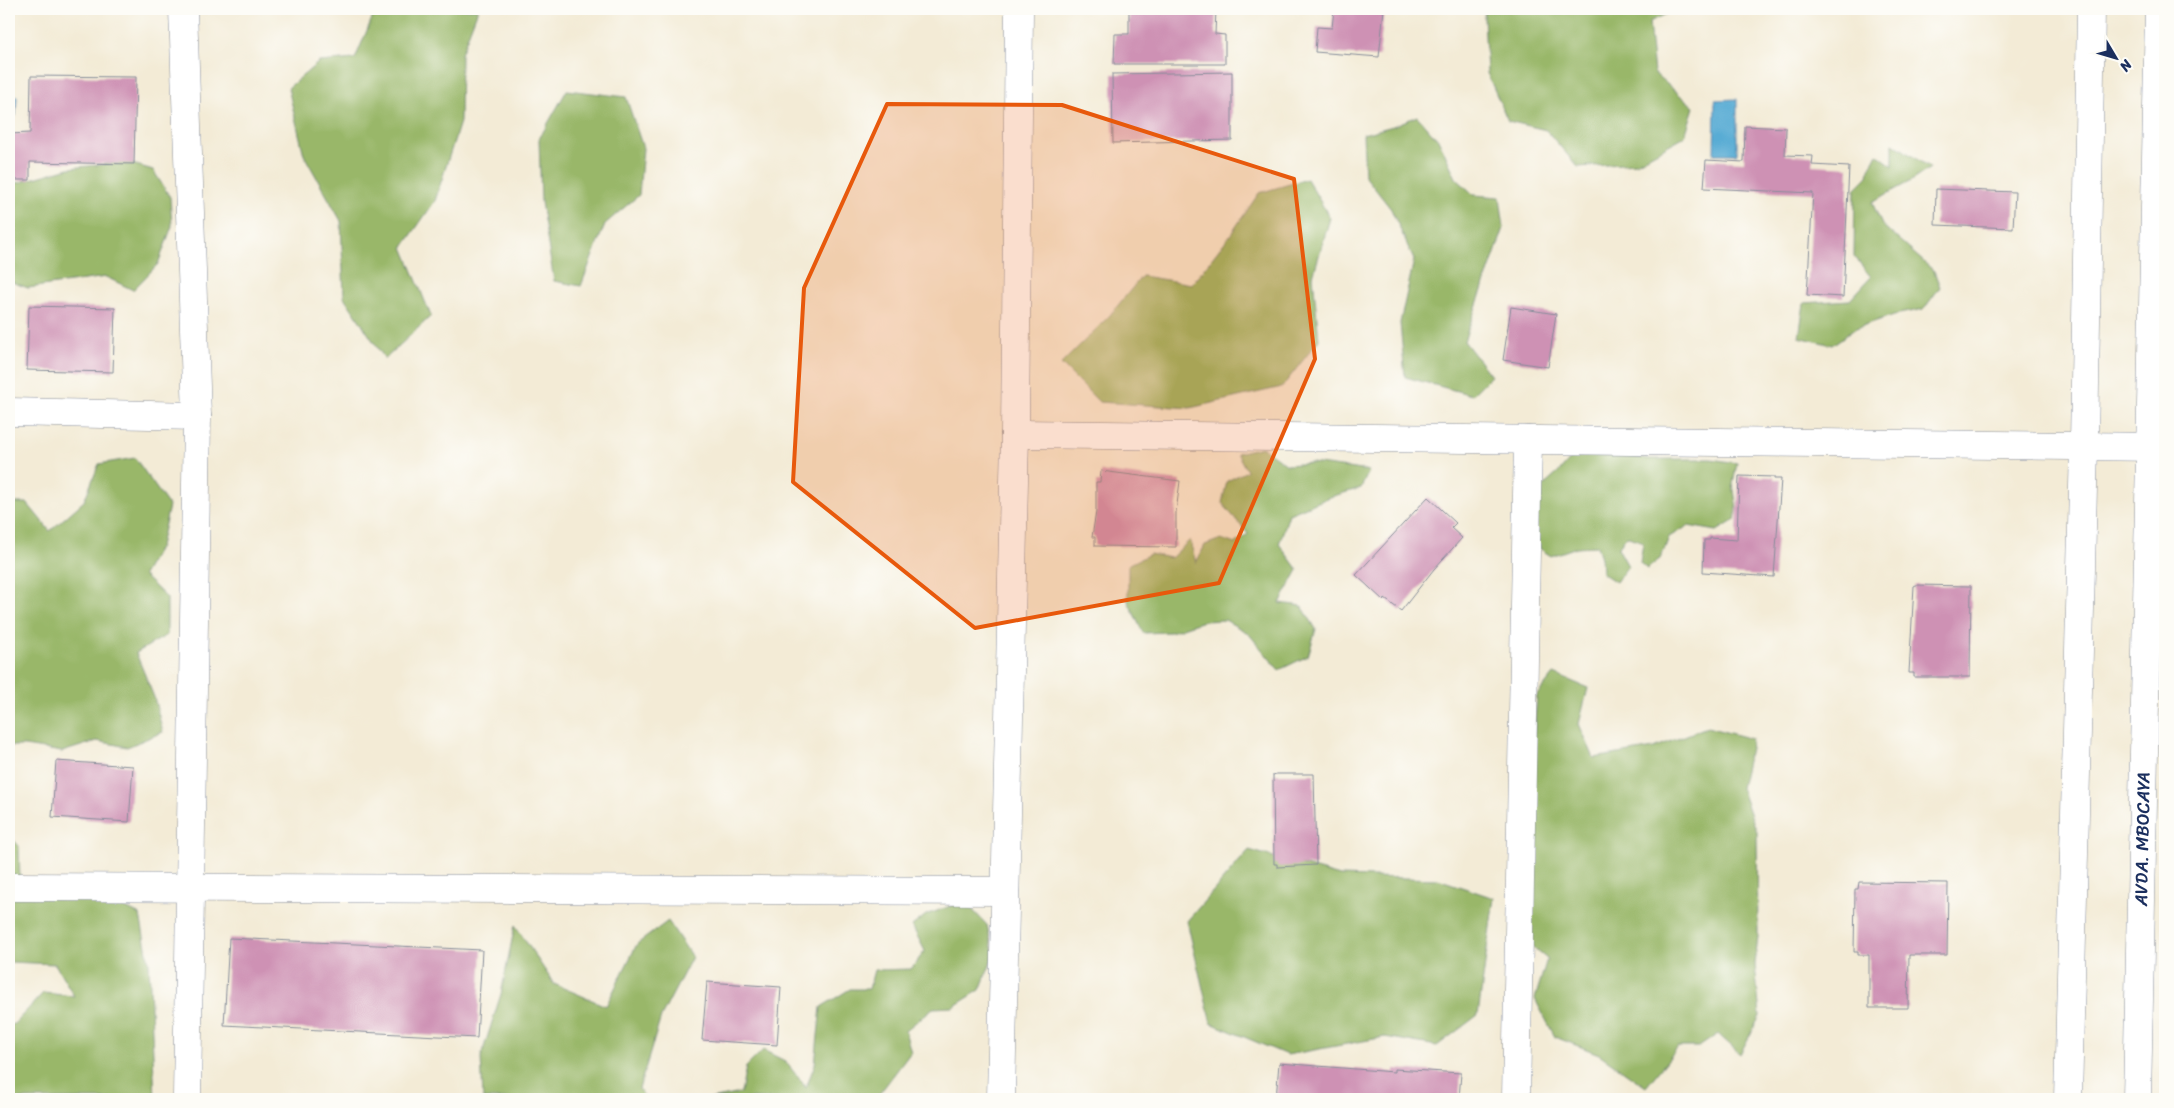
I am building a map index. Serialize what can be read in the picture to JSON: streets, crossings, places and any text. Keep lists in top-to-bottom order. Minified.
{"streets":{"street":["AVDA. MBOCAYA"]},"north":"bottom right"}
